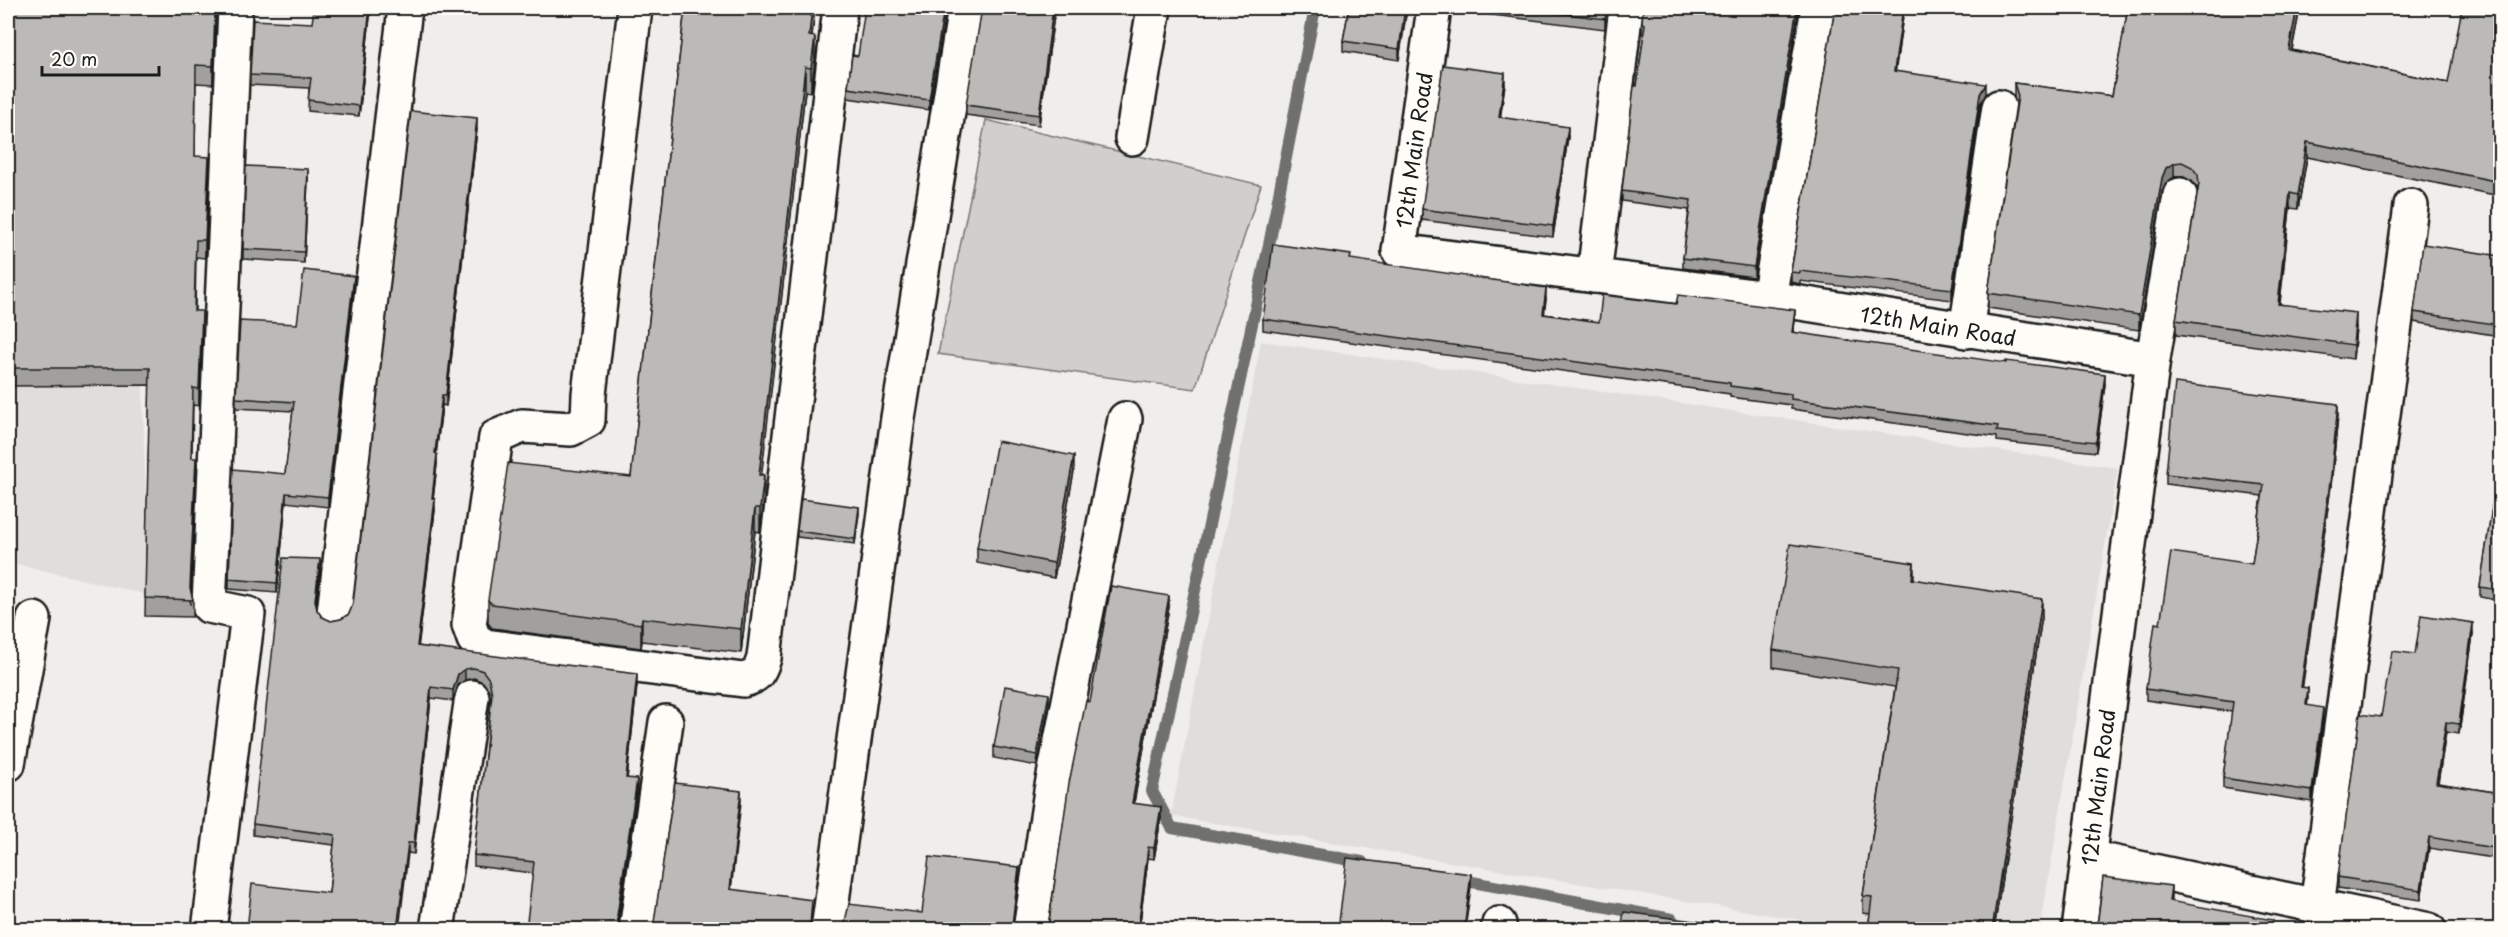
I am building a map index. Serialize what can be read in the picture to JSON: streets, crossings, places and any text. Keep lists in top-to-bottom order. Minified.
{"streets":{"street":["12th Main Road"]},"scale_bar":"20 m"}
